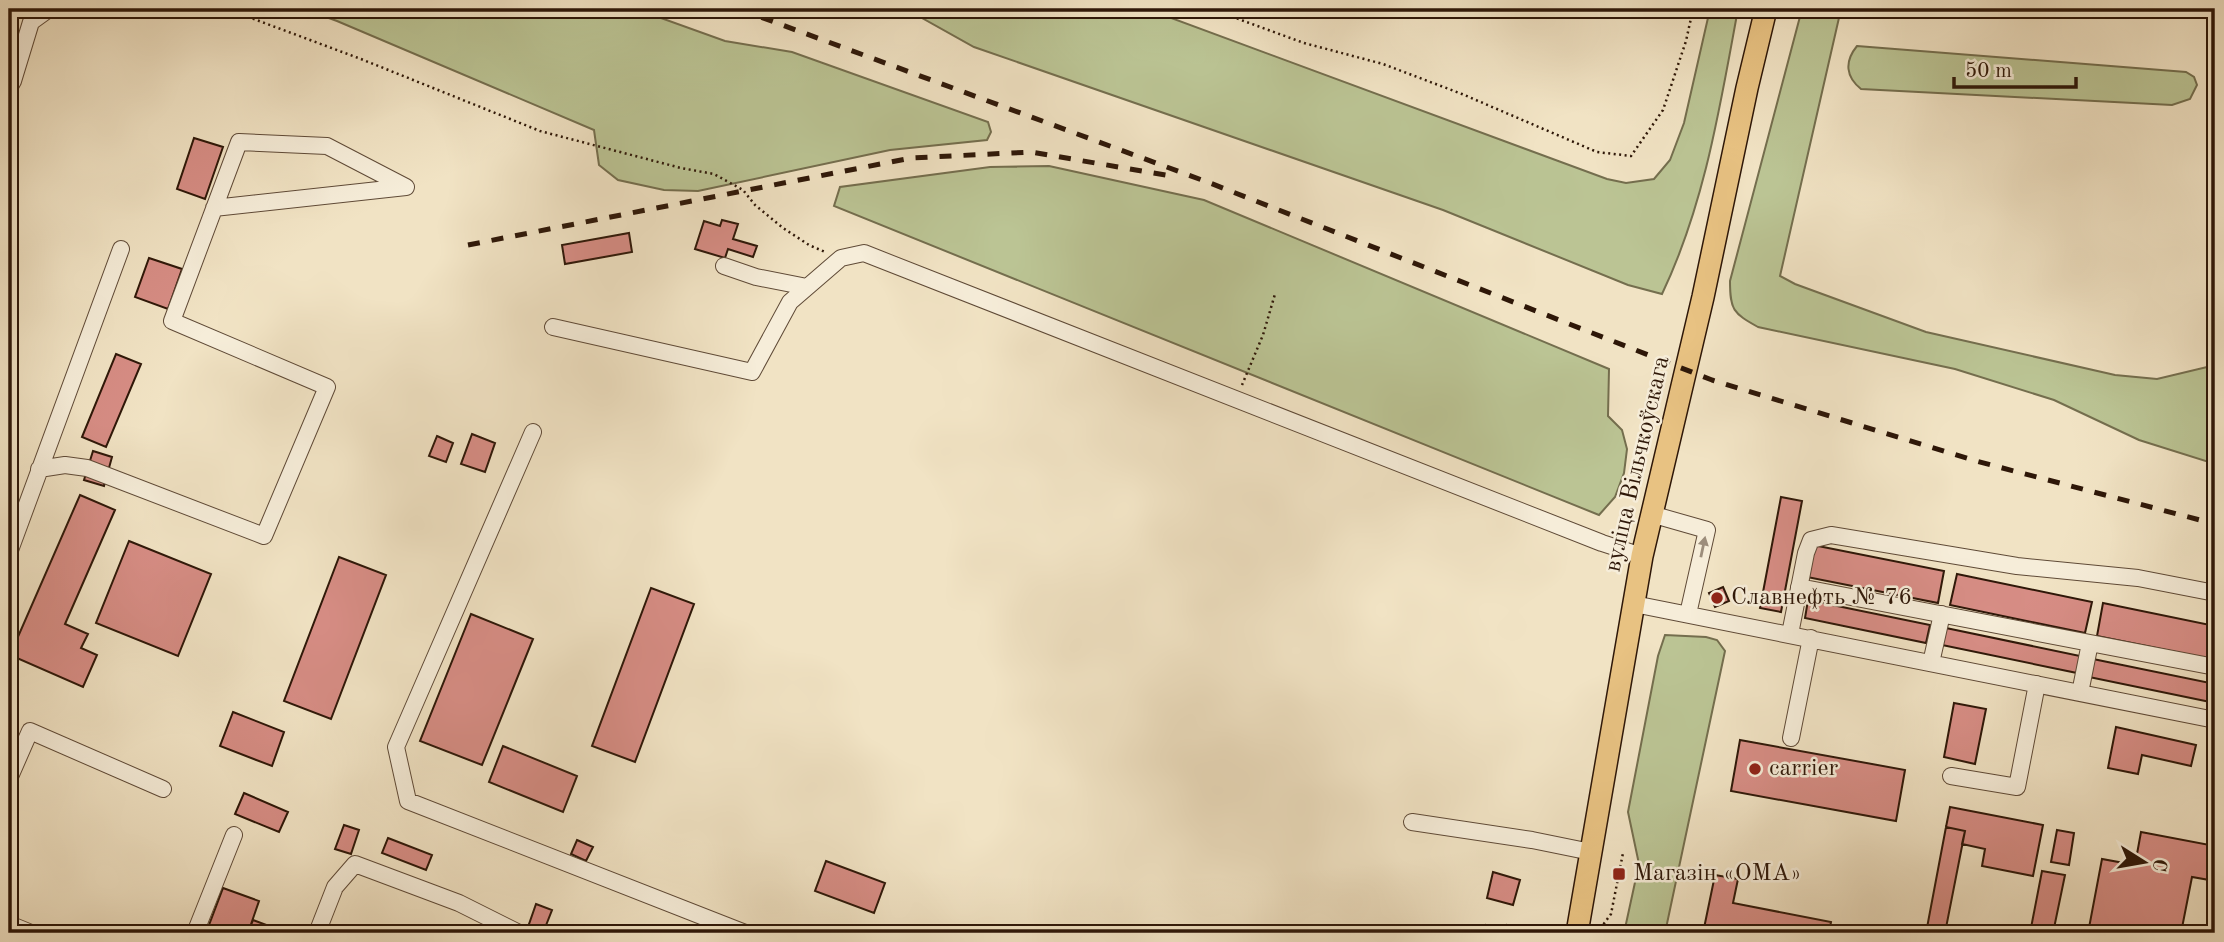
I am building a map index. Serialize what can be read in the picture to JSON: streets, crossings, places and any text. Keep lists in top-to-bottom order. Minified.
{"streets":{"main road":["вуліца Вільчкоўскага"]},"places":{"other":["Славнефть № 76","carrier"],"transit":["Магазін «ОМА»"]},"scale_bar":"50 m","north":"right"}
